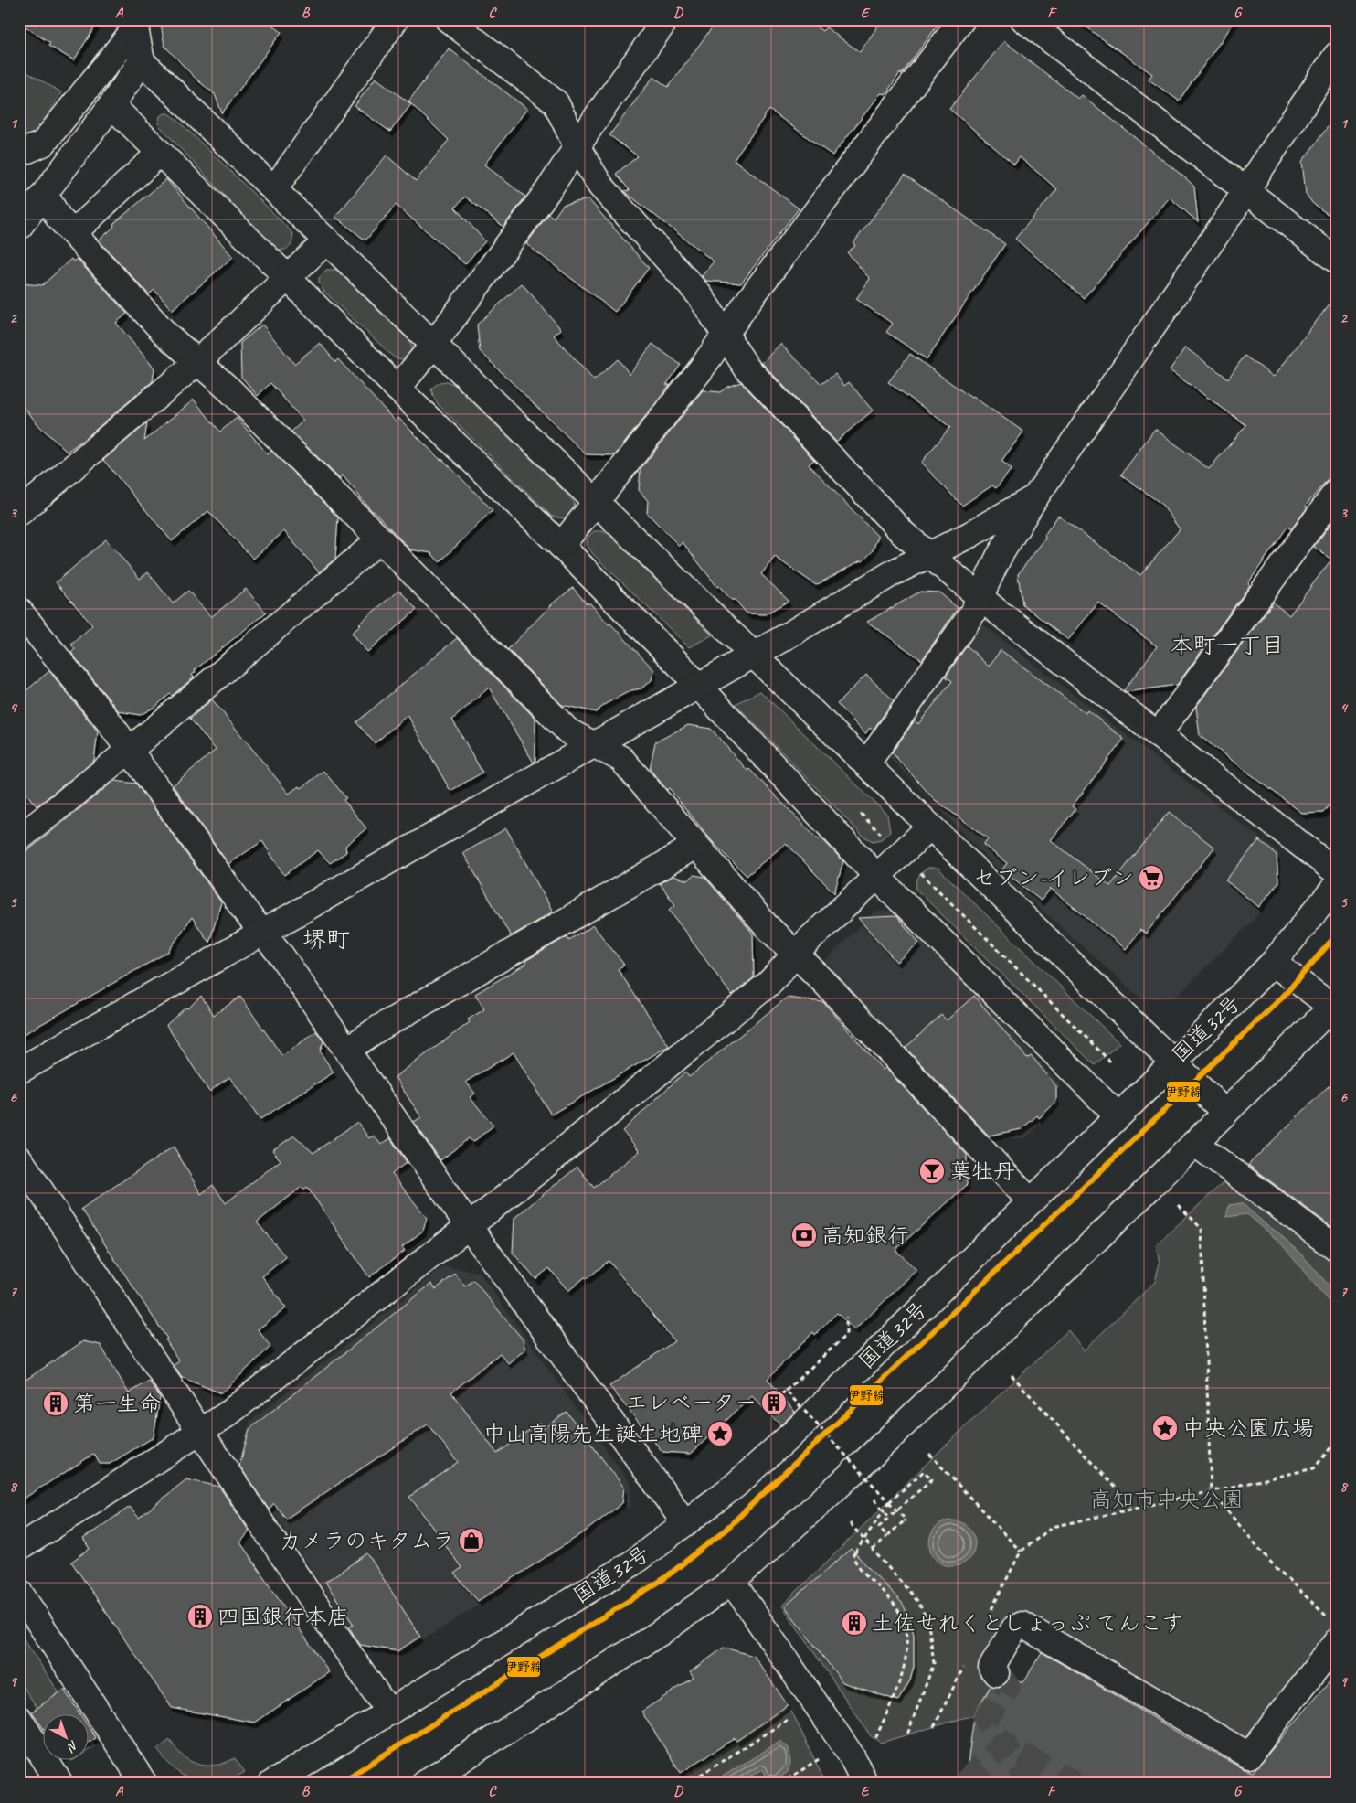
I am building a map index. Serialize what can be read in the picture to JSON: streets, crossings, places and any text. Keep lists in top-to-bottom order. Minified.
{"streets":{"main road":["国道32号"]},"districts":["本町一丁目","堺町"],"parks":["高知市中央公園"],"places":{"supermarket":["セブン-イレブン"],"bar":["葉牡丹"],"bank":["高知銀行"],"building":["エレベーター","第一生命","四国銀行本店","土佐せれくとしょっぷ てんこす"],"place":["中央公園広場","中山高陽先生誕生地碑"],"shop":["カメラのキタムラ"]},"lines":["transit line 伊野線"],"north":"bottom right","grid":{"columns":["A","B","C","D","E","F","G"],"rows":["1","2","3","4","5","6","7","8","9"]}}
